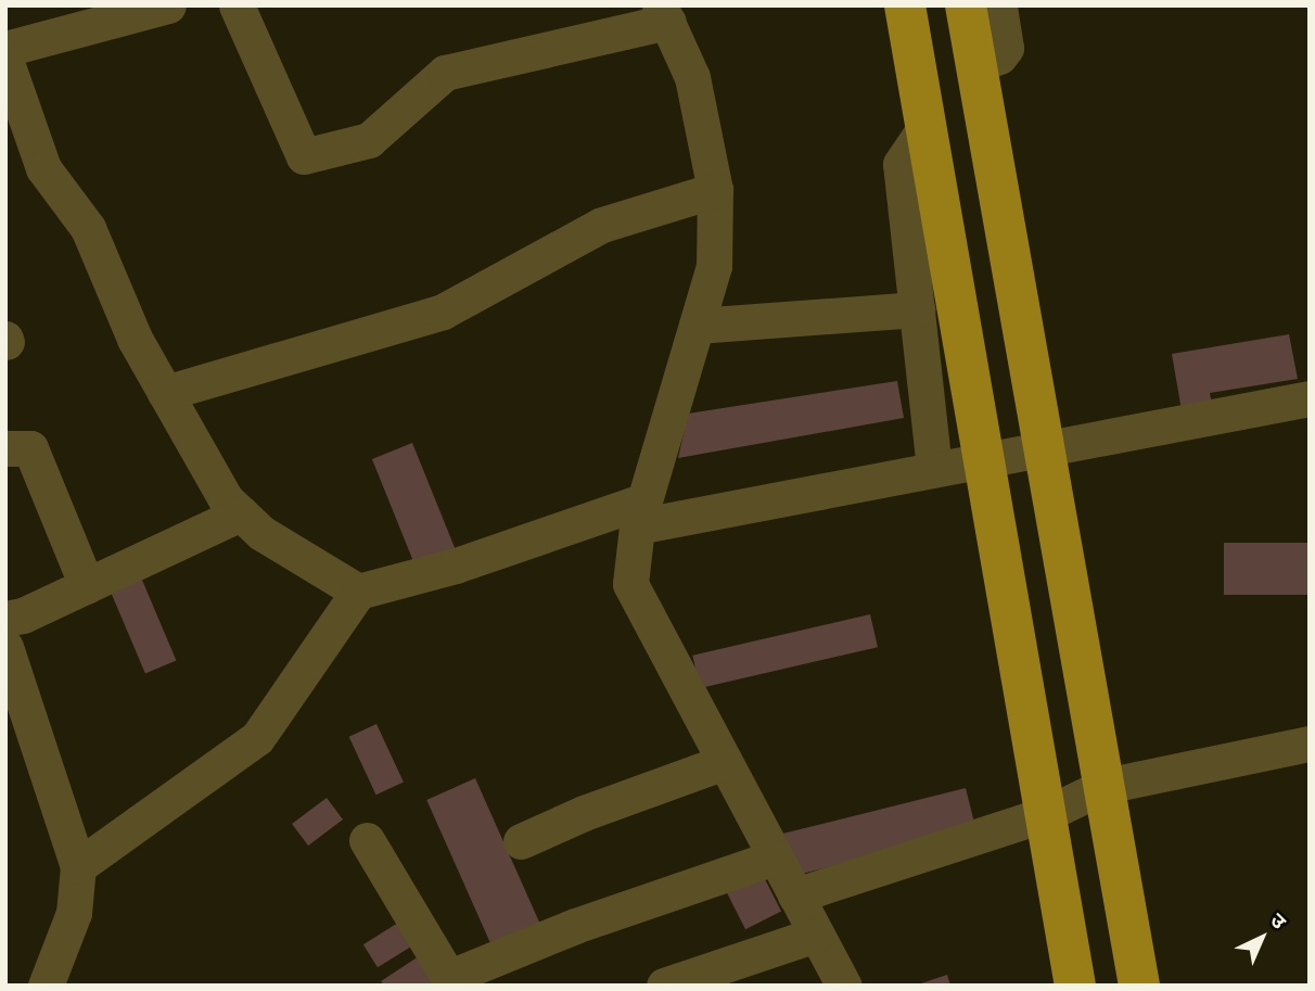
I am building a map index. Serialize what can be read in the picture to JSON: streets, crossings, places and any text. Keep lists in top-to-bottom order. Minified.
{"north":"top right"}
